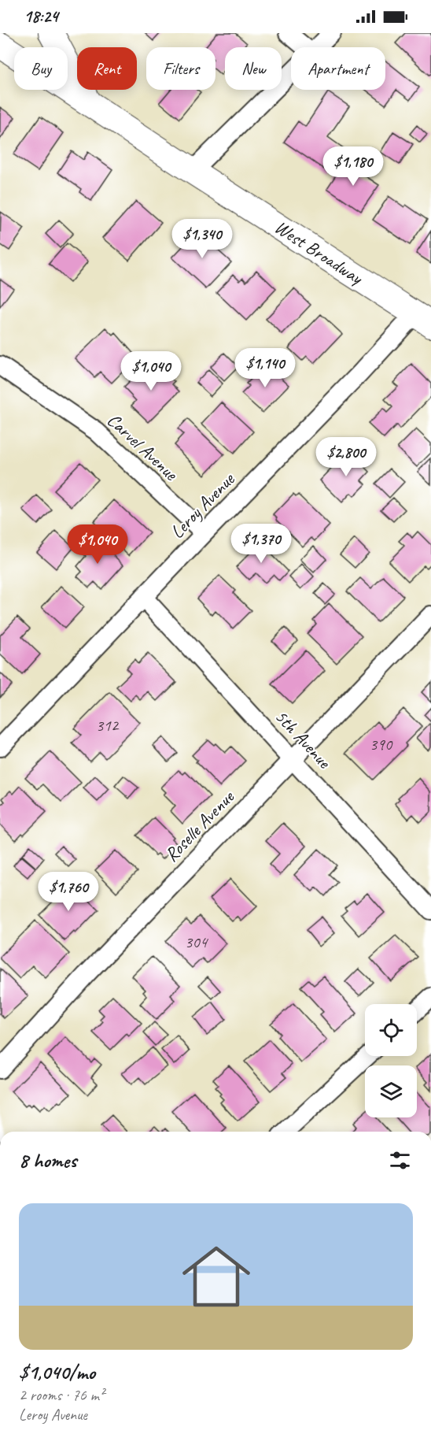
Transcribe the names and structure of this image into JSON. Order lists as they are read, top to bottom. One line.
{"streets":{"main road":["West Broadway"],"street":["Carvel Avenue","Leroy Avenue","5th Avenue","Roselle Avenue"]},"crossings":[["West Broadway","Leroy Avenue"],["Carvel Avenue","Leroy Avenue"],["Leroy Avenue","5th Avenue"],["5th Avenue","Roselle Avenue"]],"house_numbers":["312","390","304"],"page":{"status":"18:24","chip":["Buy","Rent","Filters","New","Apartment"],"price":["$1,180","$1,340","$1,140","$1,040","$2,800","$1,370","$1,040","$1,760"],"heading":"8 homes","list":[{"name":"$1,040/mo","note":"2 rooms · 76 m² · Leroy Avenue"}]}}
